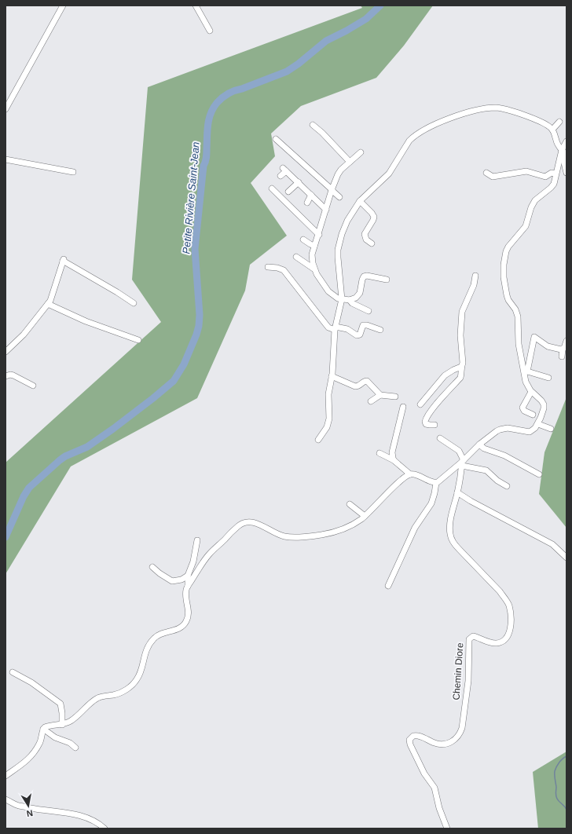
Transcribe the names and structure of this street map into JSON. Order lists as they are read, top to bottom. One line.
{"streets":{"street":["Chemin Diore"]},"water":["Petite Rivière Saint-Jean"],"north":"bottom"}
